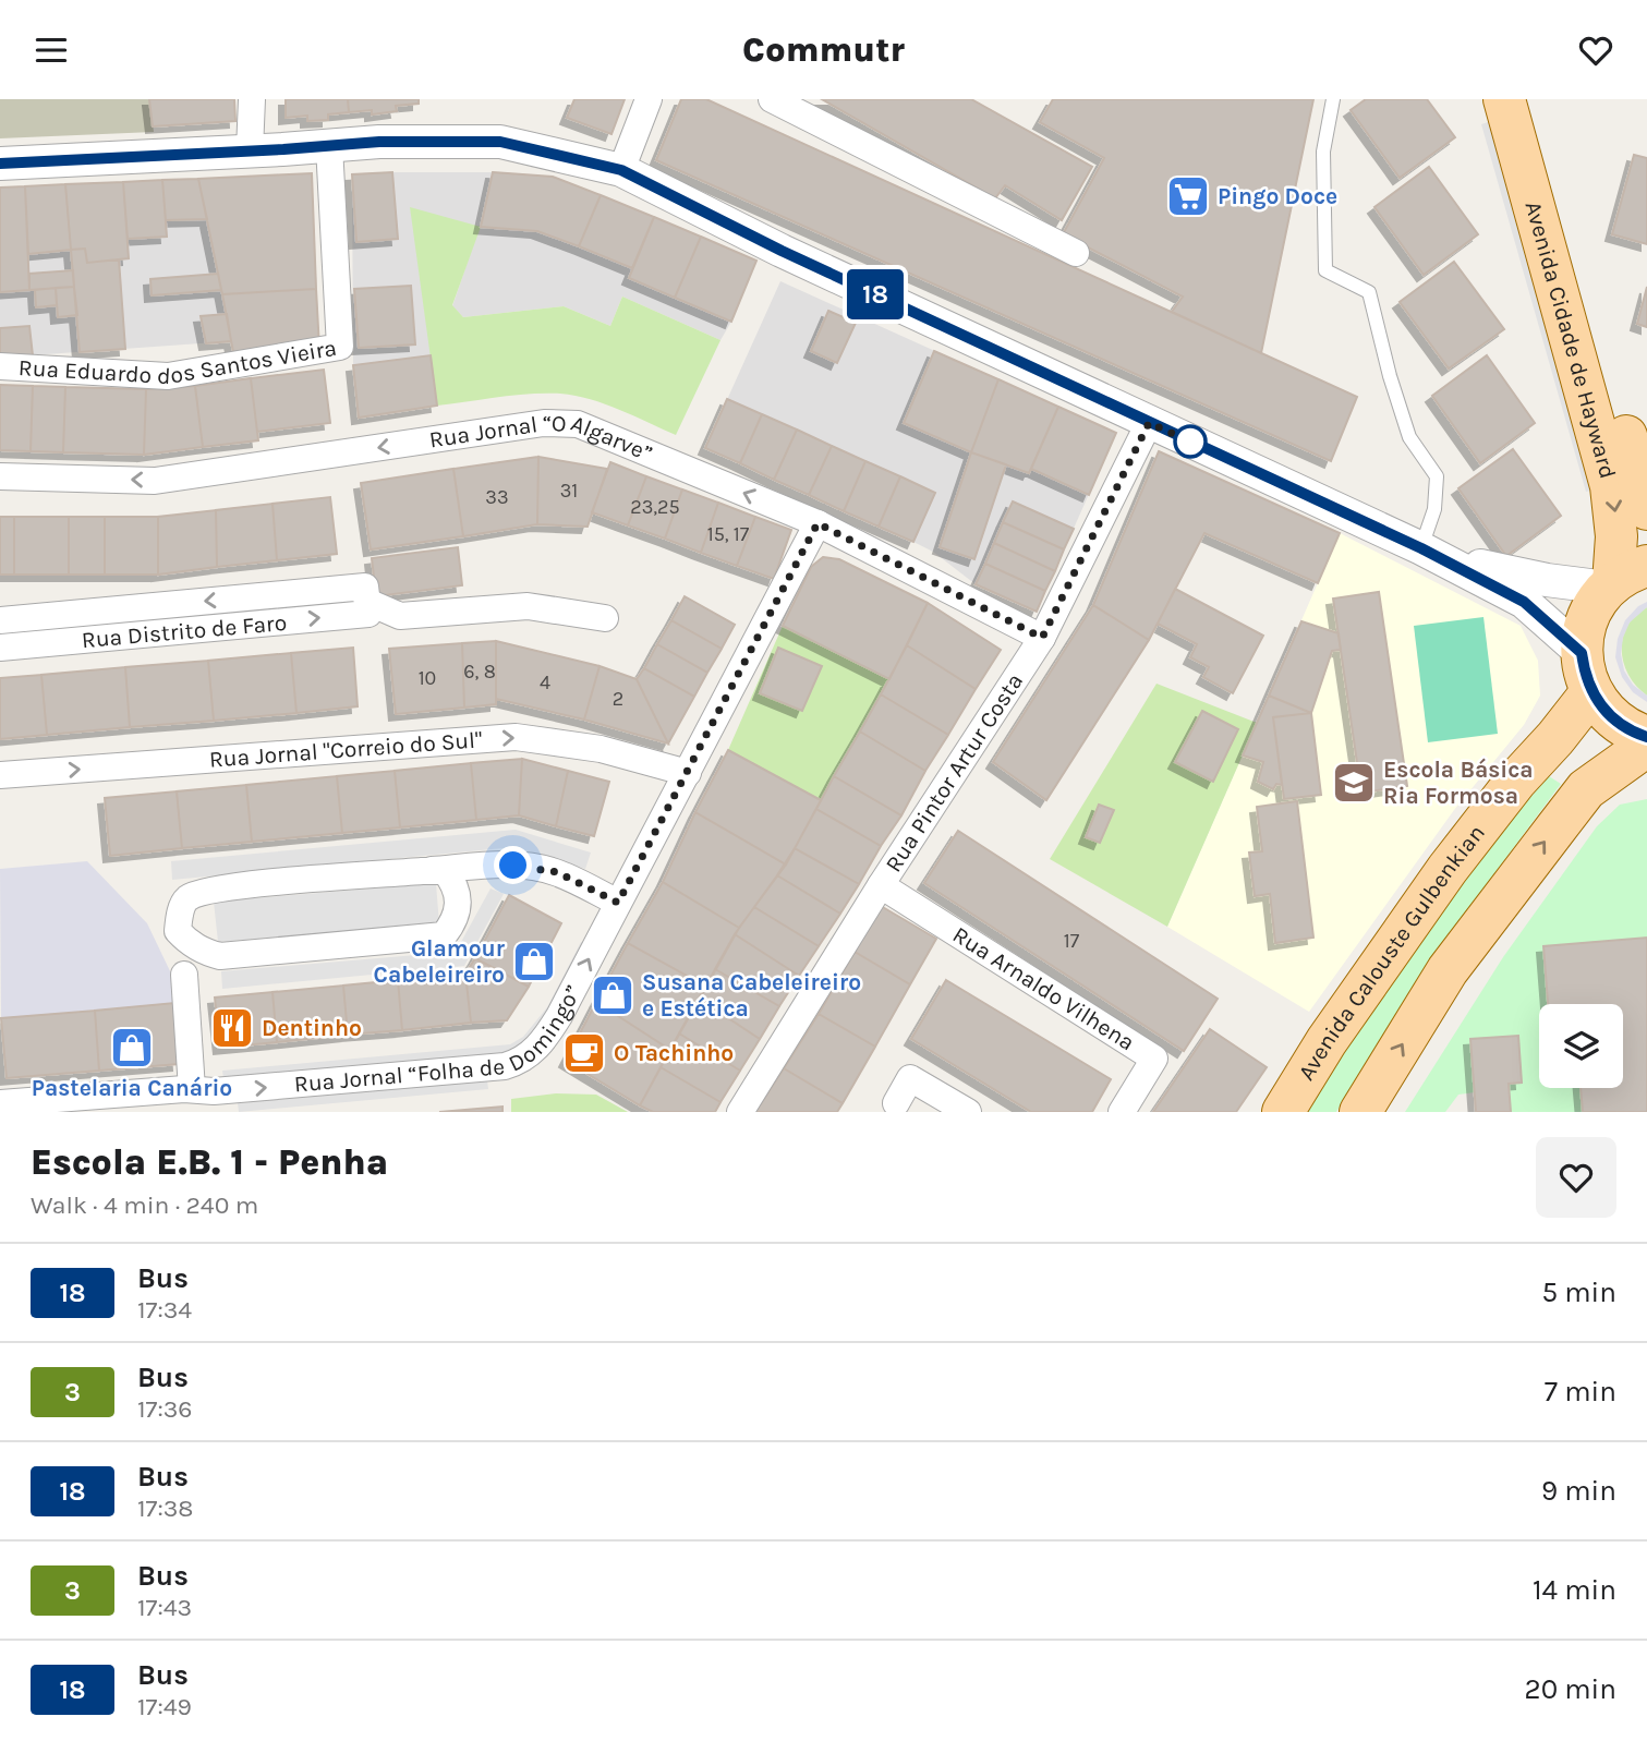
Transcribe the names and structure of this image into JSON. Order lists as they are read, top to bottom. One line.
{"streets":{"main road":["Avenida Cidade de Hayward","Avenida Calouste Gulbenkian"],"street":["Rua Eduardo dos Santos Vieira","Rua Jornal “O Algarve”","Rua Distrito de Faro","Rua Jornal \"Correio do Sul\"","Rua Pintor Artur Costa","Rua Arnaldo Vilhena","Rua Jornal “Folha de Domingo”"]},"crossings":[["Rua Jornal “O Algarve”","Rua Pintor Artur Costa"],["Rua Jornal “O Algarve”","Rua Jornal “Folha de Domingo”"],["Rua Jornal \"Correio do Sul\"","Rua Jornal “Folha de Domingo”"],["Rua Pintor Artur Costa","Rua Arnaldo Vilhena"]],"places":{"supermarket":["Pingo Doce"],"school or university":["Escola Básica Ria Formosa"],"shop":["Glamour Cabeleireiro","Susana Cabeleireiro e Estética","Pastelaria Canário"],"restaurant":["Dentinho"],"cafe":["O Tachinho"]},"lines":["bus line 18"],"house_numbers":["31","33","23,25","15, 17","6, 8","10","4","2","17"],"page":{"header":"Commutr","on_map":"18","heading":["Escola E.B. 1 - Penha","Walk · 4 min · 240 m"],"list":[{"mark":"18","name":"Bus","note":"17:34","value":"5 min"},{"mark":"3","name":"Bus","note":"17:36","value":"7 min"},{"mark":"18","name":"Bus","note":"17:38","value":"9 min"},{"mark":"3","name":"Bus","note":"17:43","value":"14 min"},{"mark":"18","name":"Bus","note":"17:49","value":"20 min"}]}}
